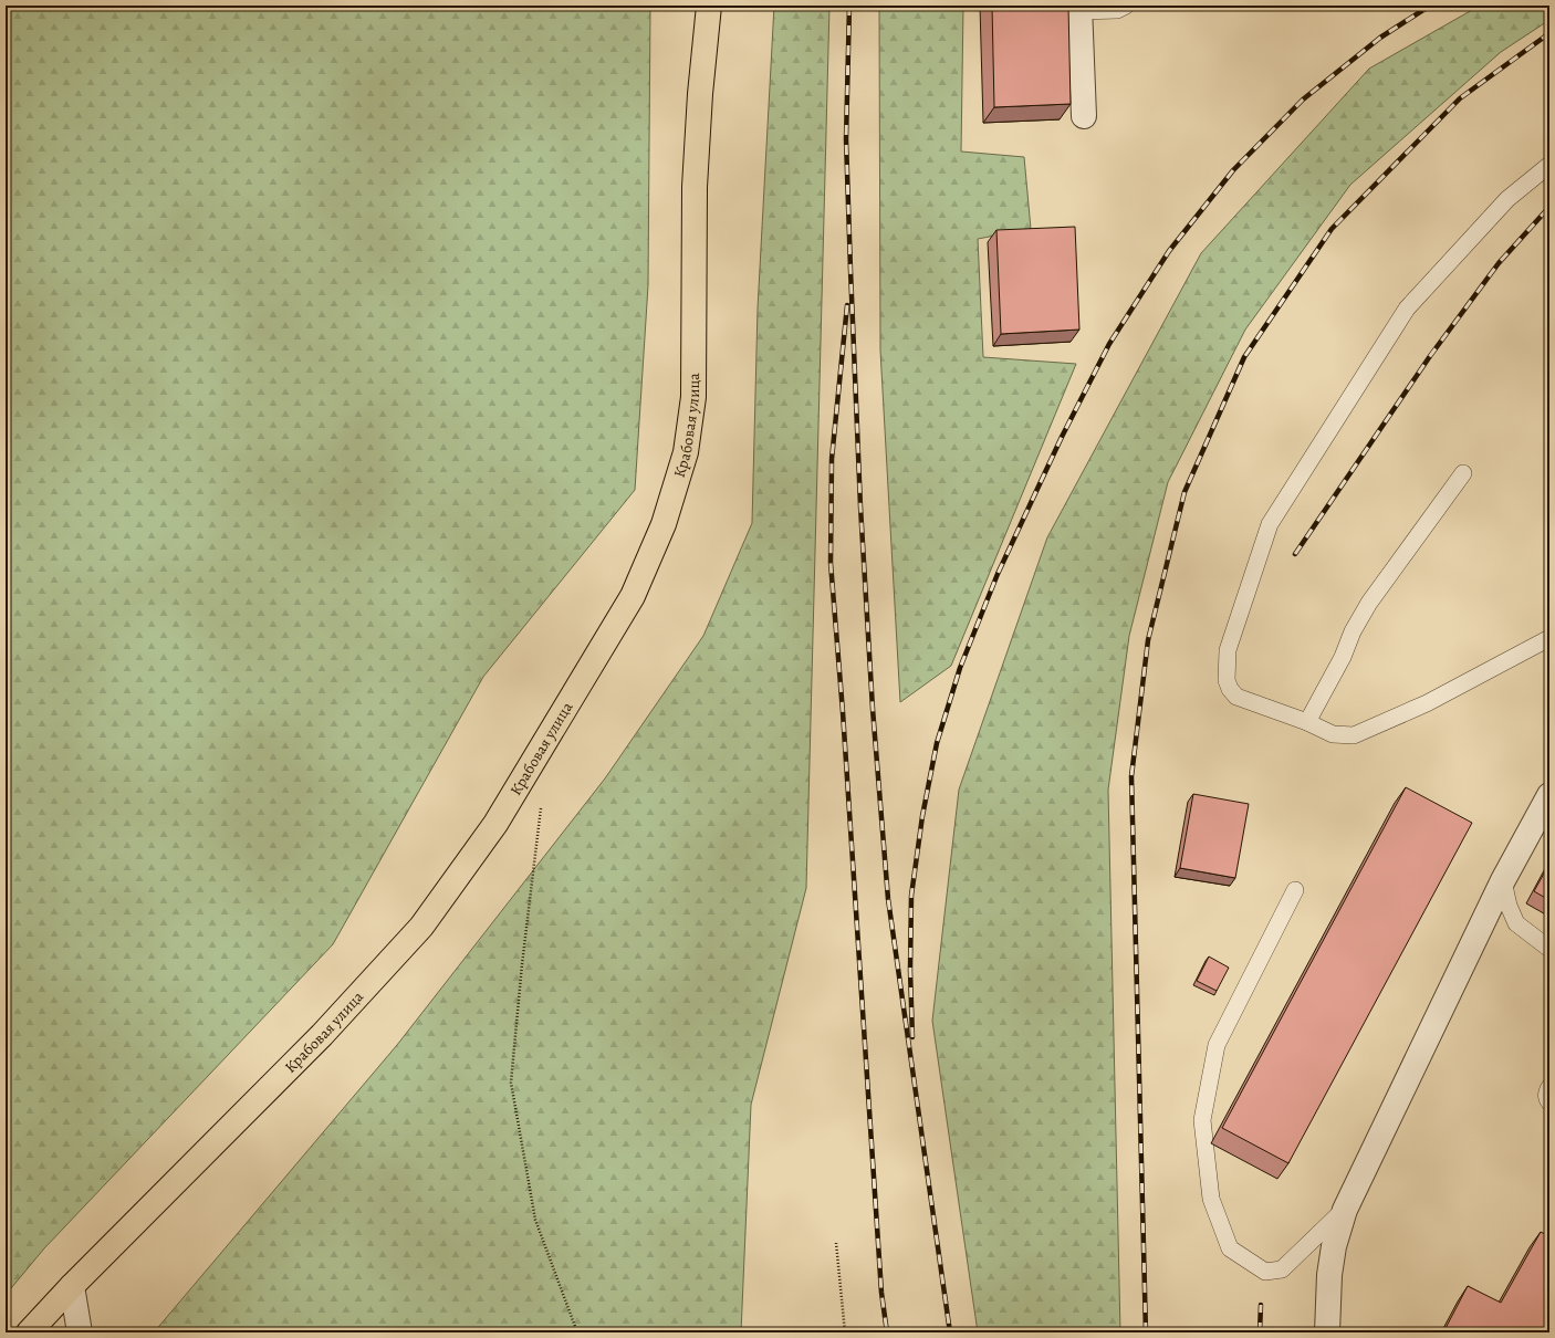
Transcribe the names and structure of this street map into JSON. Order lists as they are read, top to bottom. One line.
{"streets":{"main road":["Крабовая улица"]}}
